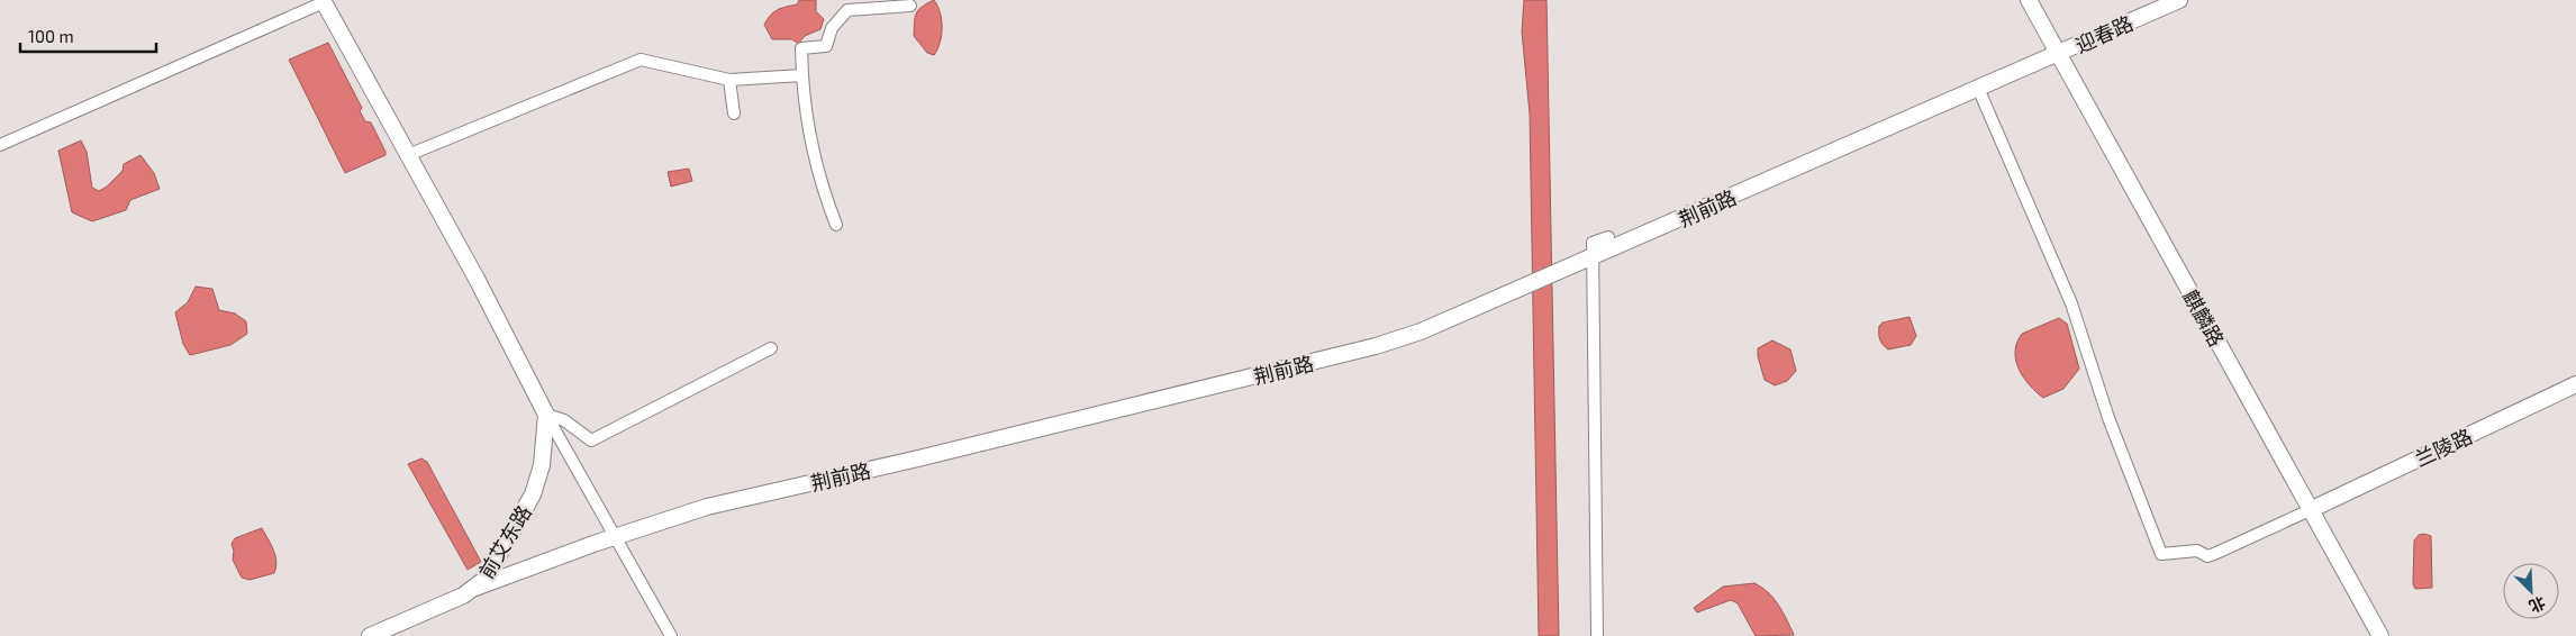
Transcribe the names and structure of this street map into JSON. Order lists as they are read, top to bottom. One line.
{"streets":{"street":["迎春路","荆前路","麒麟路","兰陵路","前艾东路"]},"crossings":[["迎春路","荆前路"],["迎春路","麒麟路"],["荆前路","麒麟路"],["荆前路","前艾东路"],["麒麟路","兰陵路"]],"scale_bar":"100 m","north":"bottom right"}
